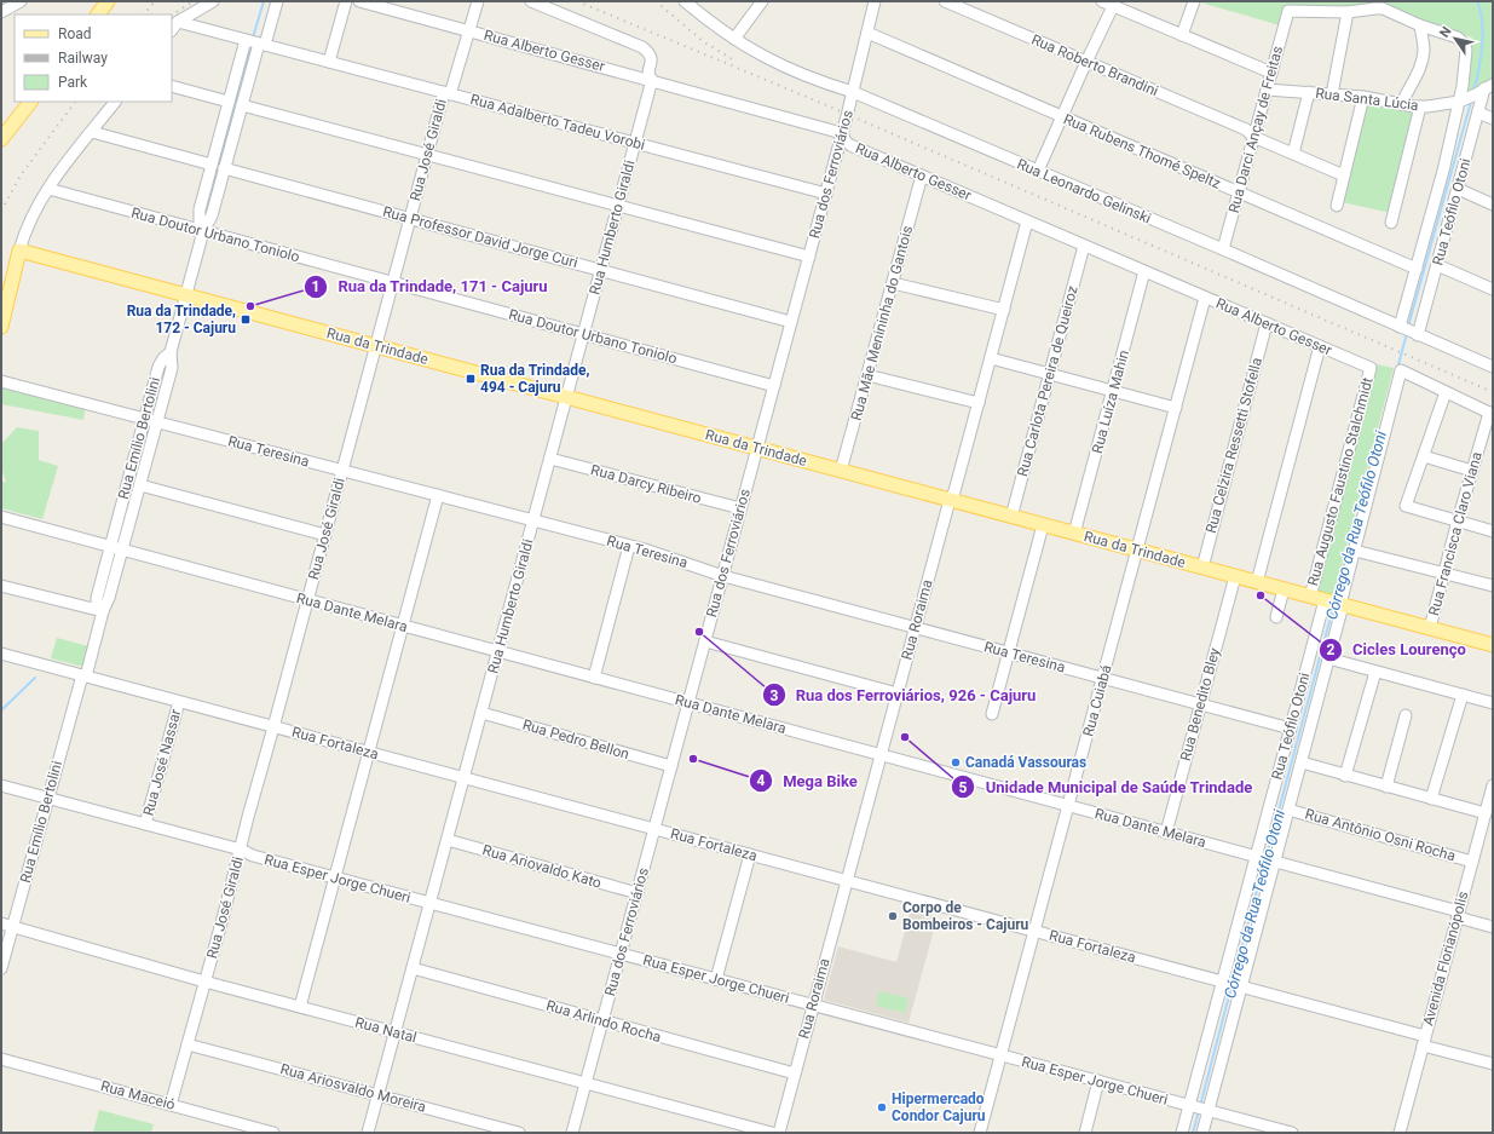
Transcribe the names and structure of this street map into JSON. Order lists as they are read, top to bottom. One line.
{"streets":{"main road":["Rua da Trindade"],"street":["Rua Alberto Gesser","Rua Roberto Brandini","Rua Santa Lúcia","Rua Adalberto Tadeu Vorobi","Rua Darci Ançay de Freitas","Rua José Giraldi","Rua Rubens Thomé Speltz","Rua dos Ferroviários","Rua Leonardo Gelinski","Rua Teófilo Otoni","Rua Humberto Giraldi","Rua Doutor Urbano Toniolo","Rua Professor David Jorge Curi","Rua Mãe Menininha do Gantois","Rua Carlota Pereira de Queiroz","Rua Luíza Mahin","Rua Emílio Bertolini","Rua Celzira Ressetti Stofella","Rua Teresina","Rua Augusto Faustino Stalchmidt","Rua Darcy Ribeiro","Rua Francisca Claro Viana","Rua Dante Melara","Rua Roraima","Rua Cuiabá","Rua Benedito Bley","Rua Pedro Bellon","Rua Fortaleza","Rua José Nassar","Rua Antônio Osni Rocha","Rua Ariovaldo Kato","Rua Esper Jorge Chueri","Avenida Florianópolis","Rua Arlindo Rocha","Rua Natal","Rua Ariosvaldo Moreira","Rua Maceió"]},"crossings":[["Rua Alberto Gesser","Rua José Giraldi"],["Rua Alberto Gesser","Rua dos Ferroviários"],["Rua Alberto Gesser","Rua Humberto Giraldi"],["Rua Alberto Gesser","Rua Mãe Menininha do Gantois"],["Rua Alberto Gesser","Rua Carlota Pereira de Queiroz"],["Rua Alberto Gesser","Rua Luíza Mahin"],["Rua Alberto Gesser","Rua Celzira Ressetti Stofella"],["Rua Alberto Gesser","Rua Augusto Faustino Stalchmidt"],["Rua Alberto Gesser","Rua Roraima"],["Rua Alberto Gesser","Rua Cuiabá"],["Rua Roberto Brandini","Rua Darci Ançay de Freitas"],["Rua Santa Lúcia","Rua Darci Ançay de Freitas"],["Rua Santa Lúcia","Rua Teófilo Otoni"],["Rua Adalberto Tadeu Vorobi","Rua José Giraldi"],["Rua Adalberto Tadeu Vorobi","Rua dos Ferroviários"],["Rua Adalberto Tadeu Vorobi","Rua Humberto Giraldi"],["Rua Adalberto Tadeu Vorobi","Rua Emílio Bertolini"],["Rua Darci Ançay de Freitas","Rua Rubens Thomé Speltz"],["Rua Darci Ançay de Freitas","Rua Leonardo Gelinski"],["Rua José Giraldi","Rua Doutor Urbano Toniolo"],["Rua José Giraldi","Rua Professor David Jorge Curi"],["Rua José Giraldi","Rua da Trindade"],["Rua José Giraldi","Rua Teresina"],["Rua José Giraldi","Rua Dante Melara"],["Rua José Giraldi","Rua Fortaleza"],["Rua José Giraldi","Rua Esper Jorge Chueri"],["Rua José Giraldi","Rua Natal"],["Rua José Giraldi","Rua Ariosvaldo Moreira"],["Rua José Giraldi","Rua Maceió"],["Rua Rubens Thomé Speltz","Rua dos Ferroviários"],["Rua Rubens Thomé Speltz","Rua Teófilo Otoni"],["Rua dos Ferroviários","Rua Leonardo Gelinski"],["Rua dos Ferroviários","Rua Doutor Urbano Toniolo"],["Rua dos Ferroviários","Rua Professor David Jorge Curi"],["Rua dos Ferroviários","Rua da Trindade"],["Rua dos Ferroviários","Rua Teresina"],["Rua dos Ferroviários","Rua Darcy Ribeiro"],["Rua dos Ferroviários","Rua Dante Melara"],["Rua dos Ferroviários","Rua Pedro Bellon"],["Rua dos Ferroviários","Rua Fortaleza"],["Rua dos Ferroviários","Rua Ariovaldo Kato"],["Rua dos Ferroviários","Rua Esper Jorge Chueri"],["Rua dos Ferroviários","Rua Arlindo Rocha"],["Rua dos Ferroviários","Rua Natal"],["Rua Leonardo Gelinski","Rua Teófilo Otoni"],["Rua Teófilo Otoni","Rua da Trindade"],["Rua Teófilo Otoni","Rua Teresina"],["Rua Teófilo Otoni","Rua Dante Melara"],["Rua Teófilo Otoni","Rua Fortaleza"],["Rua Teófilo Otoni","Rua Antônio Osni Rocha"],["Rua Teófilo Otoni","Rua Esper Jorge Chueri"],["Rua Humberto Giraldi","Rua Doutor Urbano Toniolo"],["Rua Humberto Giraldi","Rua Professor David Jorge Curi"],["Rua Humberto Giraldi","Rua da Trindade"],["Rua Humberto Giraldi","Rua Teresina"],["Rua Humberto Giraldi","Rua Darcy Ribeiro"],["Rua Humberto Giraldi","Rua Dante Melara"],["Rua Humberto Giraldi","Rua Pedro Bellon"],["Rua Humberto Giraldi","Rua Fortaleza"],["Rua Humberto Giraldi","Rua Ariovaldo Kato"],["Rua Humberto Giraldi","Rua Esper Jorge Chueri"],["Rua Humberto Giraldi","Rua Arlindo Rocha"],["Rua Humberto Giraldi","Rua Natal"],["Rua Humberto Giraldi","Rua Ariosvaldo Moreira"],["Rua Doutor Urbano Toniolo","Rua Emílio Bertolini"],["Rua Professor David Jorge Curi","Rua Emílio Bertolini"],["Rua Mãe Menininha do Gantois","Rua da Trindade"],["Rua da Trindade","Rua Carlota Pereira de Queiroz"],["Rua da Trindade","Rua Luíza Mahin"],["Rua da Trindade","Rua Emílio Bertolini"],["Rua da Trindade","Rua Celzira Ressetti Stofella"],["Rua da Trindade","Rua Augusto Faustino Stalchmidt"],["Rua da Trindade","Rua Francisca Claro Viana"],["Rua da Trindade","Rua Roraima"],["Rua da Trindade","Rua Cuiabá"],["Rua da Trindade","Rua Benedito Bley"],["Rua Emílio Bertolini","Rua Teresina"],["Rua Emílio Bertolini","Rua Dante Melara"],["Rua Emílio Bertolini","Rua Fortaleza"],["Rua Emílio Bertolini","Rua Esper Jorge Chueri"],["Rua Emílio Bertolini","Rua Natal"],["Rua Teresina","Rua Roraima"],["Rua Teresina","Rua Cuiabá"],["Rua Teresina","Rua Benedito Bley"],["Rua Dante Melara","Rua Roraima"],["Rua Dante Melara","Rua Cuiabá"],["Rua Dante Melara","Rua Benedito Bley"],["Rua Dante Melara","Avenida Florianópolis"],["Rua Roraima","Rua Fortaleza"],["Rua Roraima","Rua Esper Jorge Chueri"],["Rua Roraima","Rua Arlindo Rocha"],["Rua Cuiabá","Rua Fortaleza"],["Rua Cuiabá","Rua Esper Jorge Chueri"],["Rua Fortaleza","Rua José Nassar"],["Rua Fortaleza","Avenida Florianópolis"],["Rua José Nassar","Rua Esper Jorge Chueri"],["Rua Antônio Osni Rocha","Avenida Florianópolis"]],"water":["Córrego da Rua Teófilo Otoni"],"places":{"other":["Rua da Trindade, 171 - Cajuru","Cicles Lourenço","Rua dos Ferroviários, 926 - Cajuru","Unidade Municipal de Saúde Trindade","Mega Bike","Canadá Vassouras","Corpo de Bombeiros - Cajuru","Hipermercado Condor Cajuru"],"transit":["Rua da Trindade, 172 - Cajuru","Rua da Trindade, 494 - Cajuru"]},"legend":["Road","Railway","Park"],"north":"top left"}
